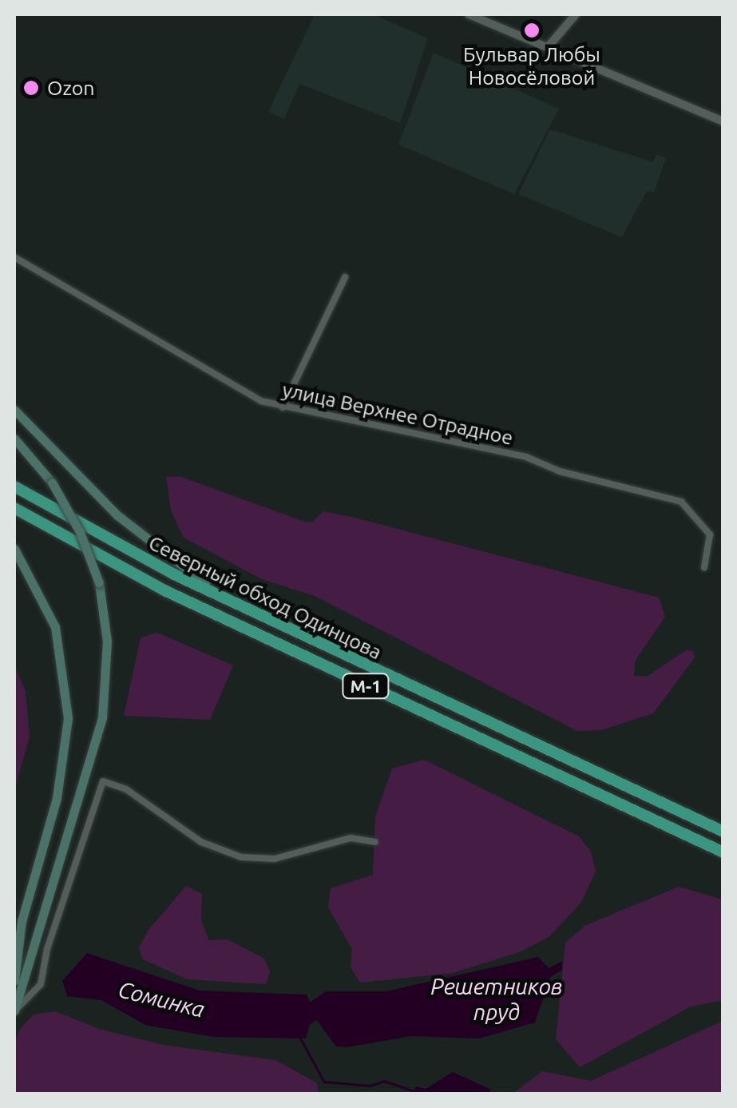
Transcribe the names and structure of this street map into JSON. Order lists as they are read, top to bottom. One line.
{"streets":{"highway":["Северный обход Одинцова","М-1"],"street":["улица Верхнее Отрадное"]},"water":["Решетников пруд","Соминка"],"places":["Бульвар Любы Новосёловой","Ozon"]}
